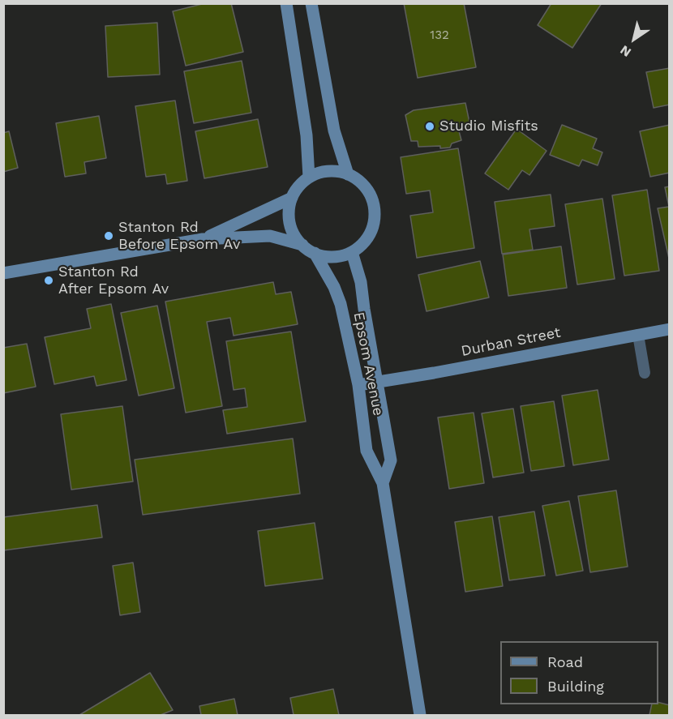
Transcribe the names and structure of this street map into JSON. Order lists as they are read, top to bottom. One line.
{"streets":{"street":["Durban Street","Epsom Avenue"]},"crossings":[["Durban Street","Epsom Avenue"]],"places":["Studio Misfits","Stanton Rd Before Epsom Av","Stanton Rd After Epsom Av"],"house_numbers":["132"],"legend":["Road","Building"],"north":"bottom left"}
